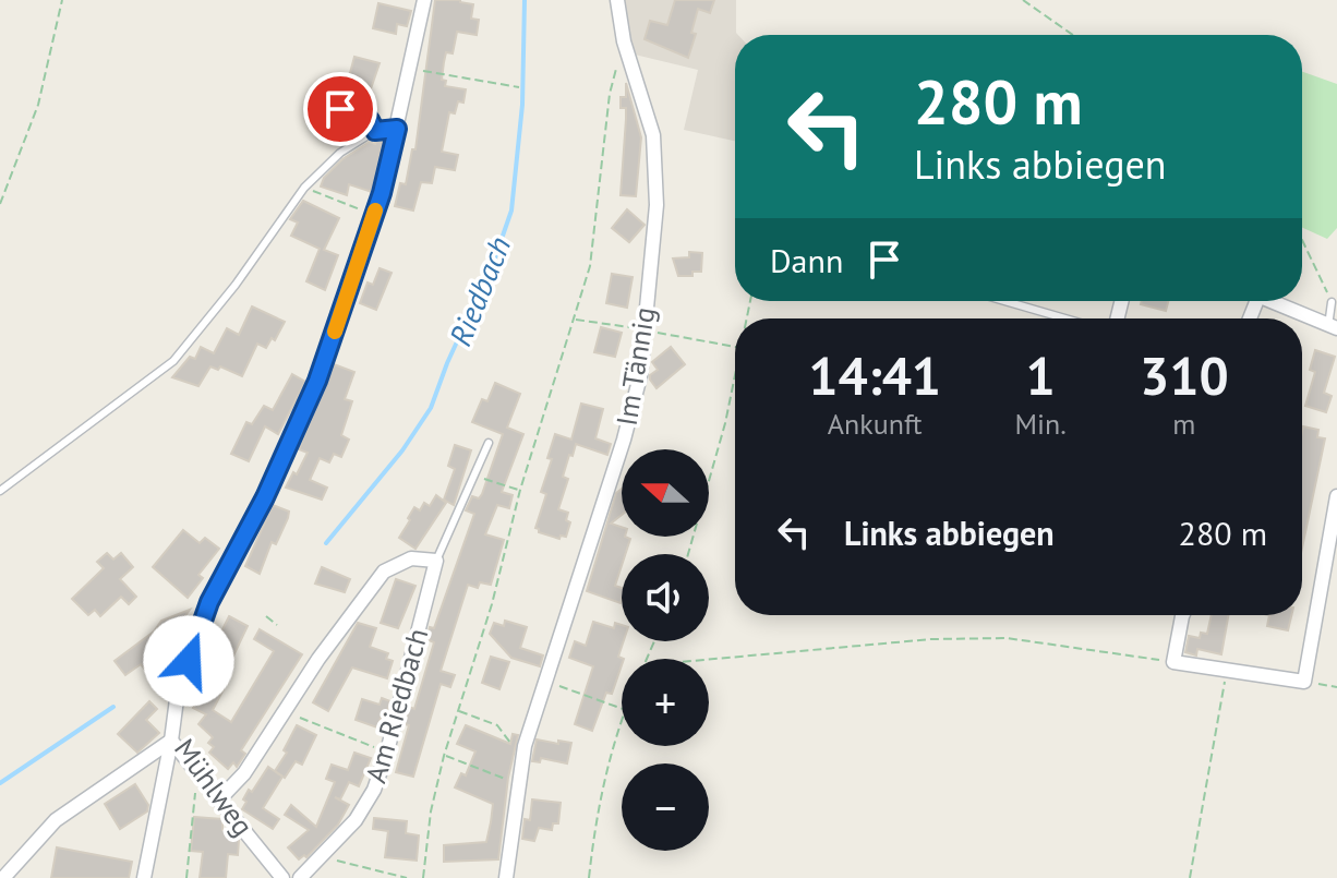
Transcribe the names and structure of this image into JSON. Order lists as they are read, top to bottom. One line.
{"streets":{"street":["Im Tännig","Am Riedbach","Mühlweg"]},"water":["Riedbach"],"north":"left","page":{"turn":["280 m","Links abbiegen"],"then":"Dann","eta":["14:41","Ankunft","1","Min.","310","m"],"map_buttons":["+","−"],"list":[{"name":"Links abbiegen","value":"280 m"}]}}
